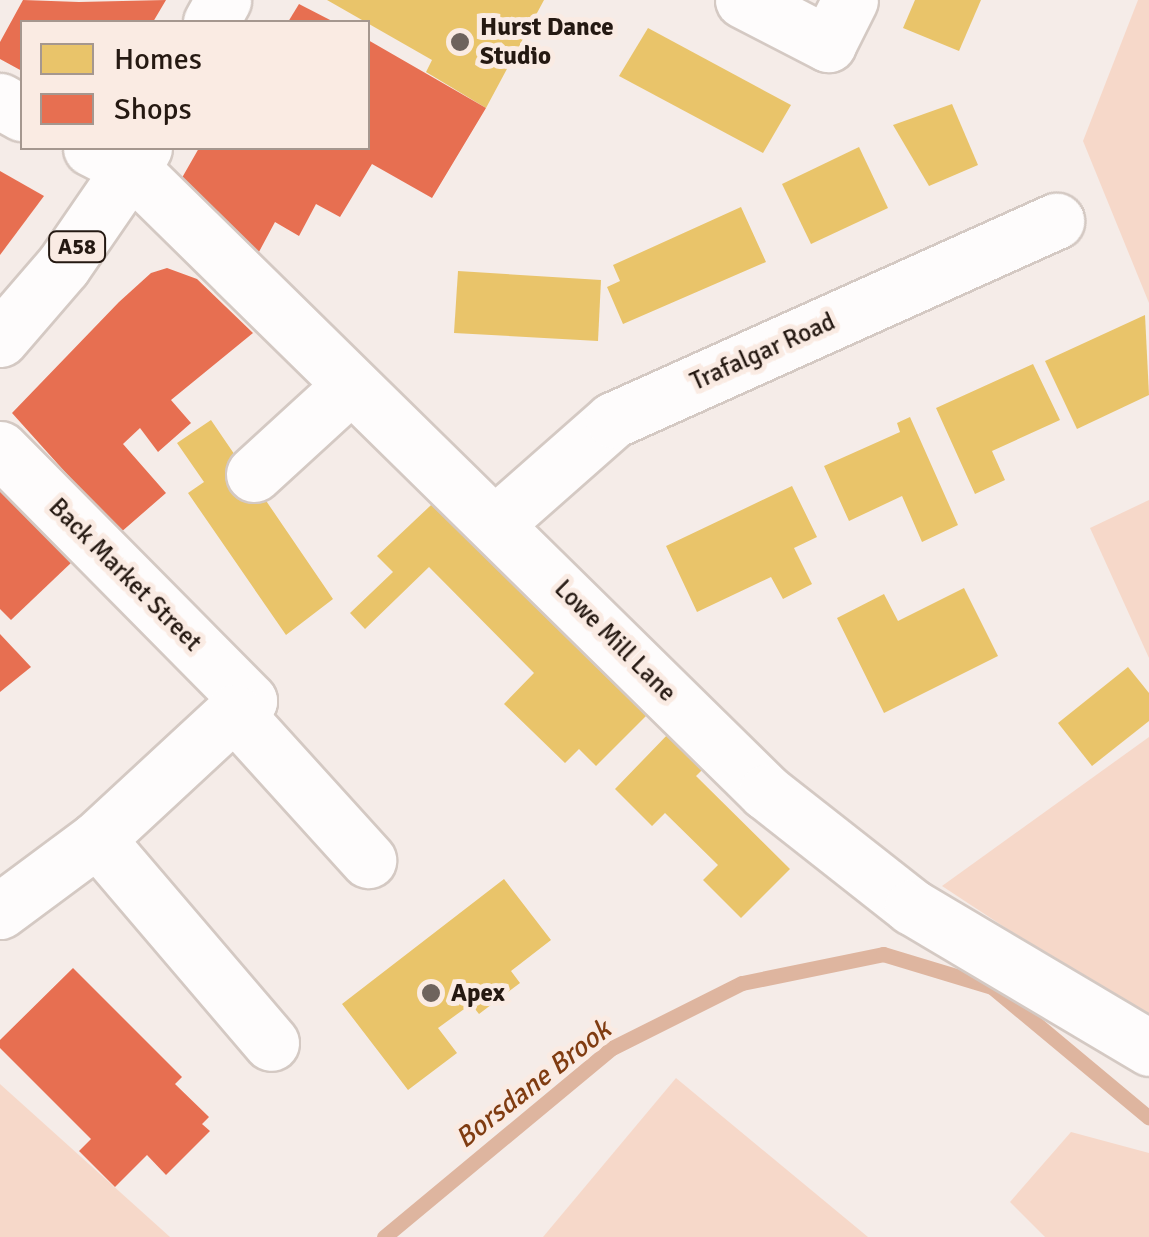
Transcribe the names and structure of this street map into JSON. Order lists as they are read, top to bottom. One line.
{"streets":{"main road":["A58","Trafalgar Road","Back Market Street","Lowe Mill Lane"]},"crossings":[["A58","Lowe Mill Lane"],["Trafalgar Road","Lowe Mill Lane"]],"water":["Borsdane Brook"],"places":["Hurst Dance Studio","Apex"],"legend":["Homes","Shops"]}
